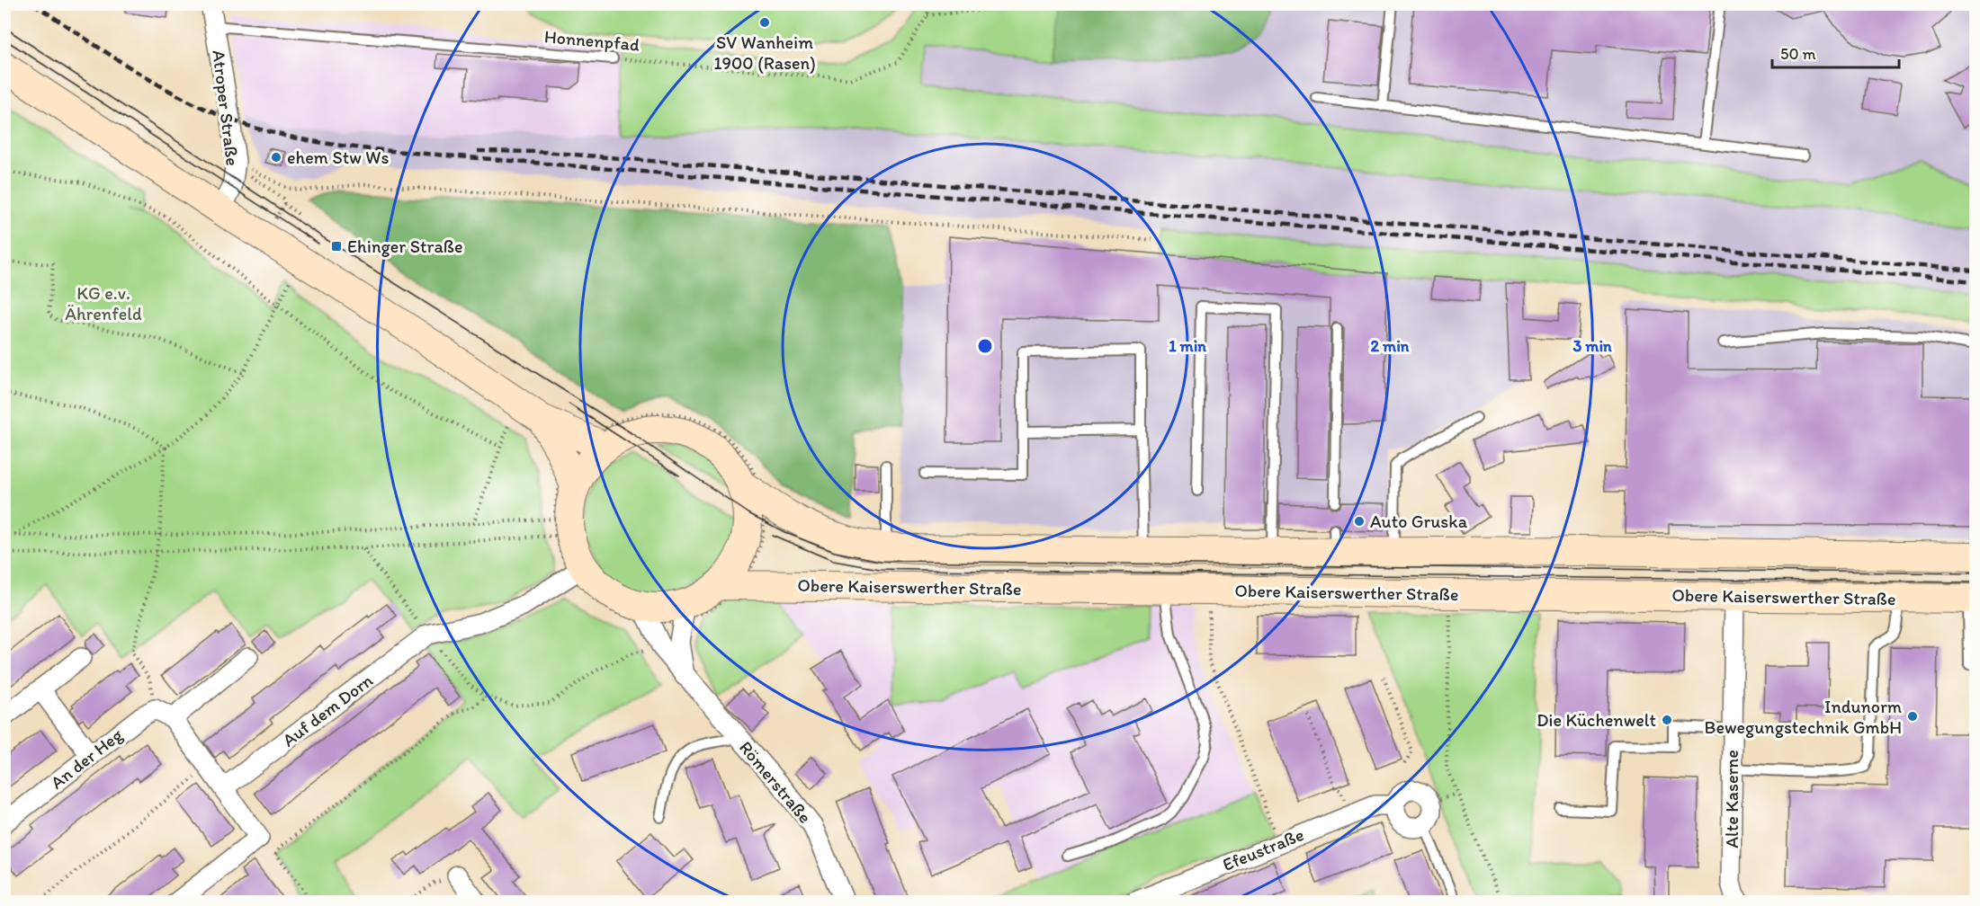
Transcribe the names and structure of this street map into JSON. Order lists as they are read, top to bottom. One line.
{"streets":{"street":["Atroper Straße","Obere Kaiserswerther Straße","Auf dem Dorn","An der Heg","Römerstraße","Alte Kaserne","Efeustraße"],"lane":["Honnenpfad"]},"crossings":[["Honnenpfad","Atroper Straße"],["Obere Kaiserswerther Straße","Auf dem Dorn"],["Obere Kaiserswerther Straße","Römerstraße"],["Obere Kaiserswerther Straße","Alte Kaserne"],["Auf dem Dorn","Römerstraße"]],"parks":["KG e.v. Ährenfeld"],"places":{"other":["SV Wanheim 1900 (Rasen)","ehem Stw Ws","Auto Gruska","Indunorm Bewegungstechnik GmbH","Die Küchenwelt"],"transit":["Ehinger Straße"]},"scale_bar":"50 m","rings":["1 min","2 min","3 min"]}
